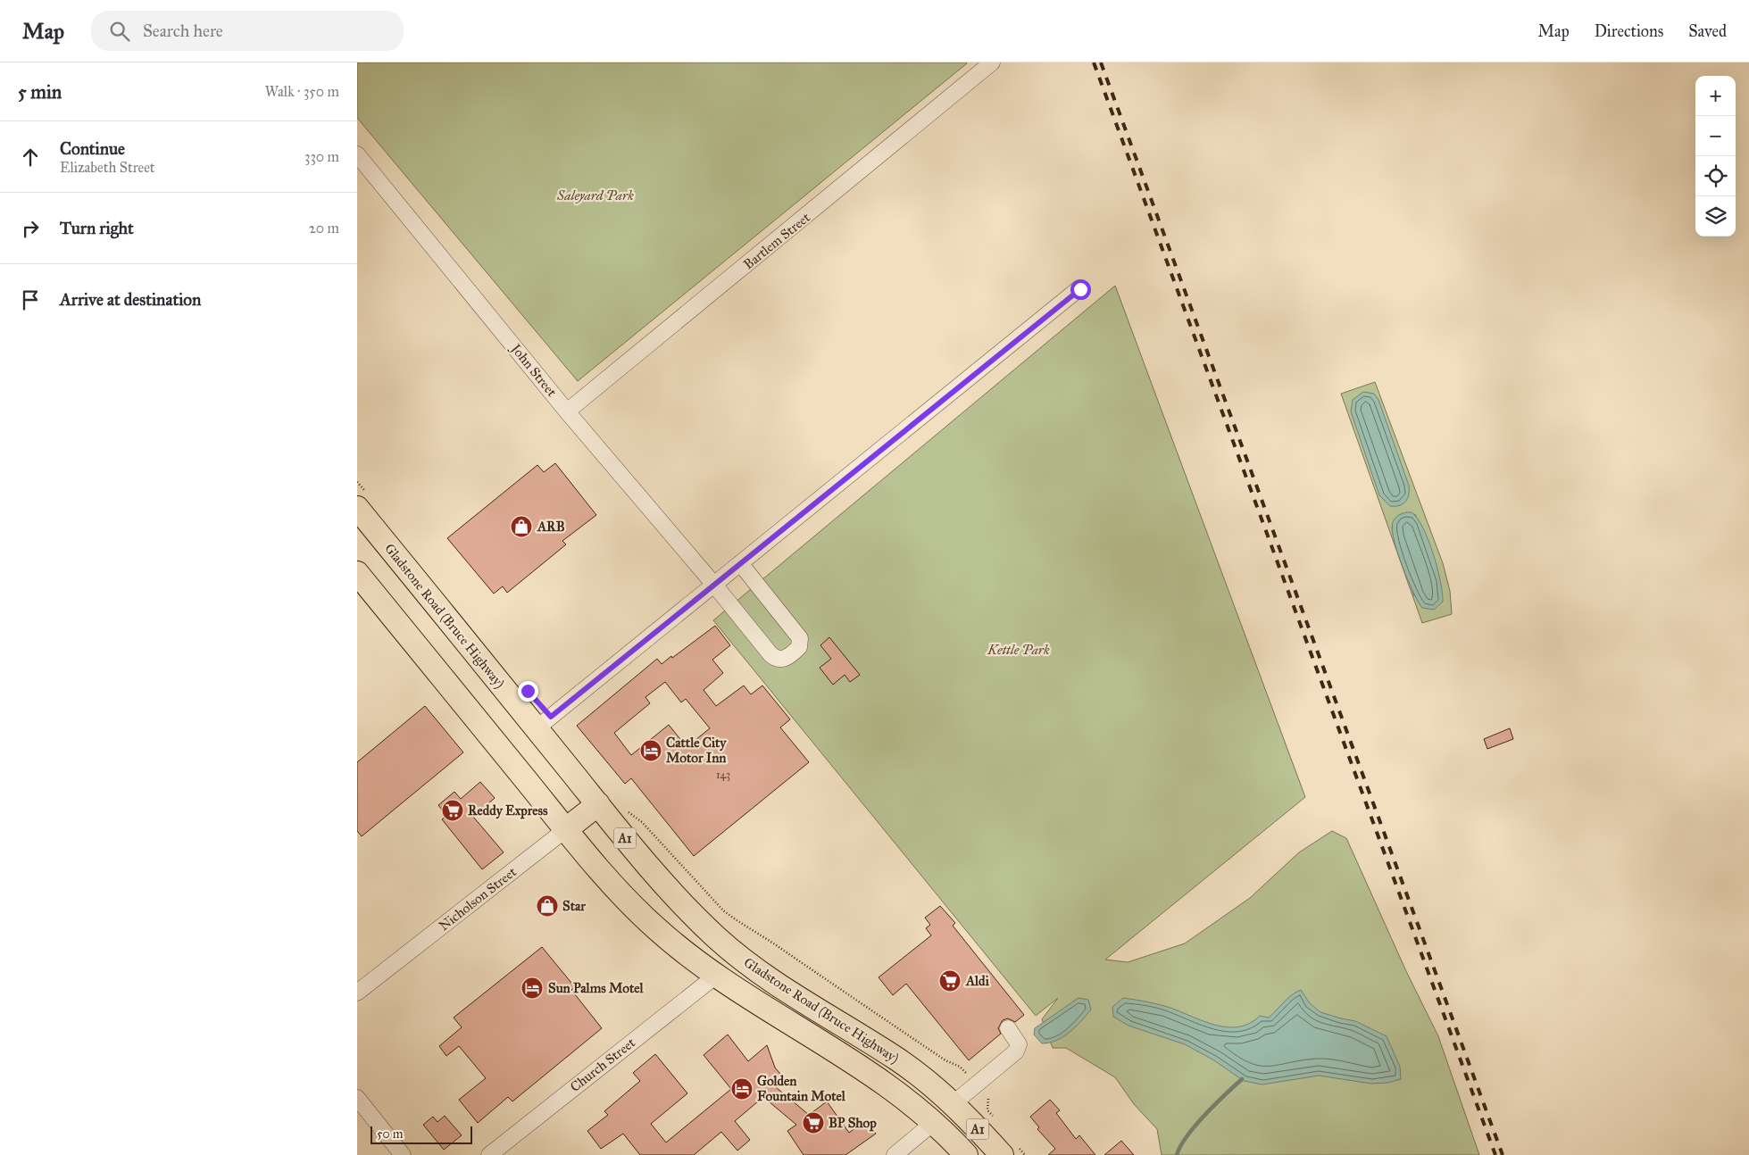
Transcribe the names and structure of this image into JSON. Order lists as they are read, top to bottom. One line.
{"streets":{"highway":["Gladstone Road (Bruce Highway)","A1","Nicholson Street"],"street":["Bartlem Street","John Street","Church Street"]},"crossings":[["Bartlem Street","John Street"],["Gladstone Road (Bruce Highway)","Nicholson Street"],["Gladstone Road (Bruce Highway)","Church Street"]],"parks":["Saleyard Park","Kettle Park"],"places":{"shop":["ARB","Star"],"hotel":["Cattle City Motor Inn","Sun Palms Motel","Golden Fountain Motel"],"supermarket":["Reddy Express","Aldi","BP Shop"]},"house_numbers":["143"],"scale_bar":"50 m","page":{"header":"Map","search":"Search here","nav":["Map","Directions","Saved"],"heading":["5 min","Walk · 350 m"],"map_buttons":["+","−"],"list":[["Continue","Elizabeth Street","330 m"],["Turn right","20 m"],"Arrive at destination"],"scale":"50 m"}}
